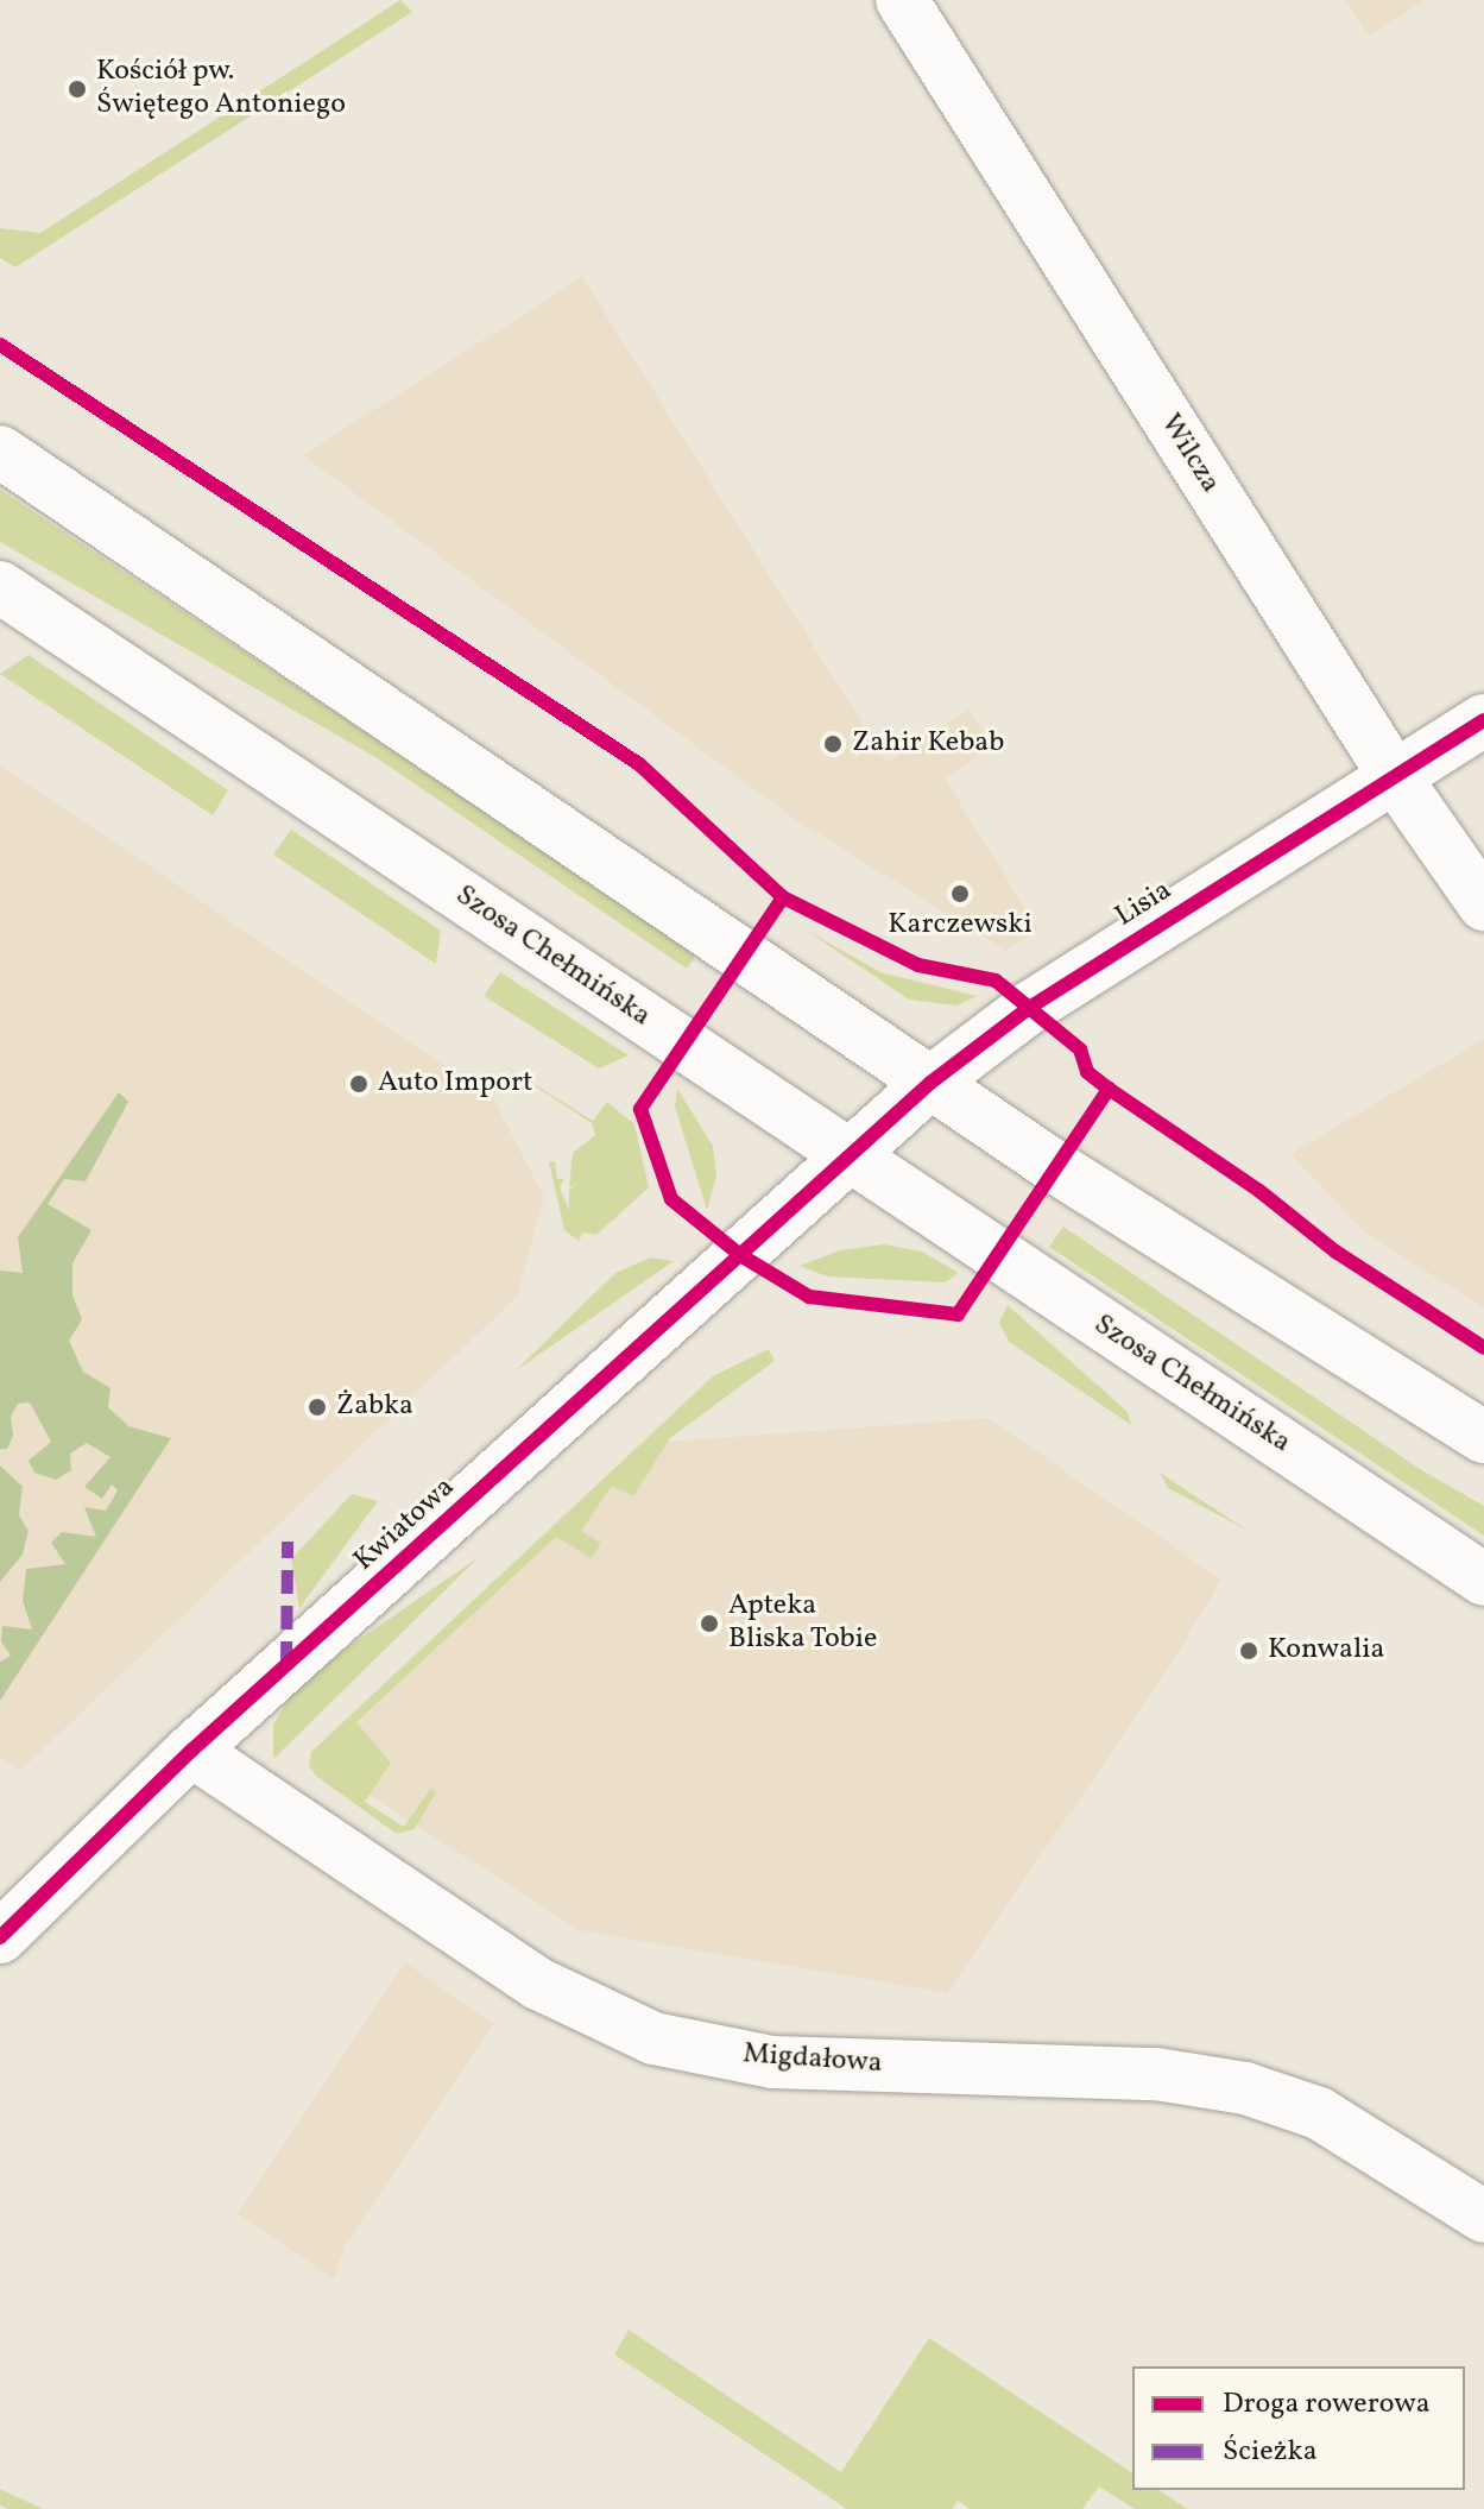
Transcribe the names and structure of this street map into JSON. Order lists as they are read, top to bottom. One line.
{"streets":{"street":["Wilcza","Lisia","Szosa Chełmińska","Kwiatowa","Migdałowa"]},"crossings":[["Wilcza","Lisia"],["Lisia","Szosa Chełmińska"],["Lisia","Kwiatowa"],["Szosa Chełmińska","Kwiatowa"],["Kwiatowa","Migdałowa"]],"places":["Kościół pw. Świętego Antoniego","Zahir Kebab","Karczewski","Auto Import","Żabka","Apteka Bliska Tobie","Konwalia"],"legend":["Droga rowerowa","Ścieżka"]}
